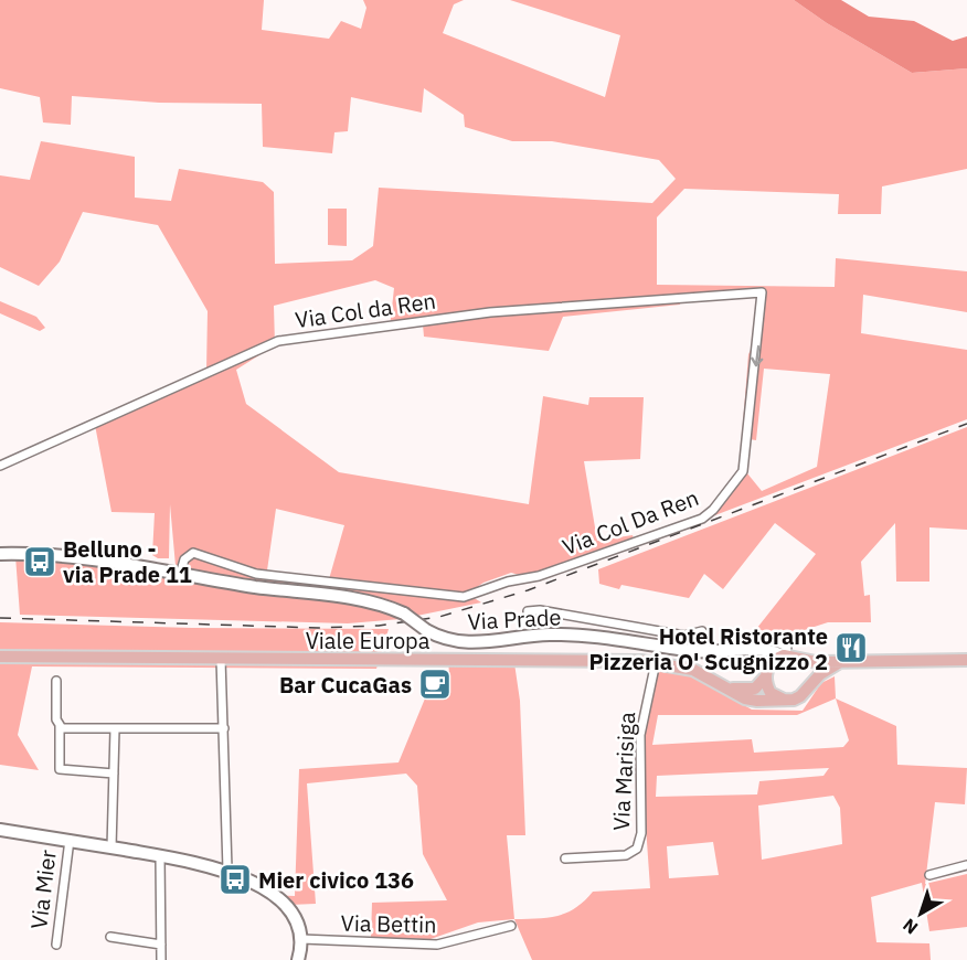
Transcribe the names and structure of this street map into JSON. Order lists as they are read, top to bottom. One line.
{"streets":{"main road":["Via Prade","Viale Europa","Via Mier"],"street":["Via Col da Ren","Via Col Da Ren","Via Marisiga","Via Bettin"]},"crossings":[["Via Col da Ren","Via Col Da Ren"],["Via Col Da Ren","Via Prade"],["Via Prade","Viale Europa"],["Viale Europa","Via Marisiga"],["Via Mier","Via Bettin"]],"one_way":["Via Col Da Ren"],"places":{"bus stop":["Belluno - via Prade 11","Mier civico 136"],"restaurant":["Hotel Ristorante Pizzeria O' Scugnizzo 2"],"cafe":["Bar CucaGas"]},"north":"bottom left"}
